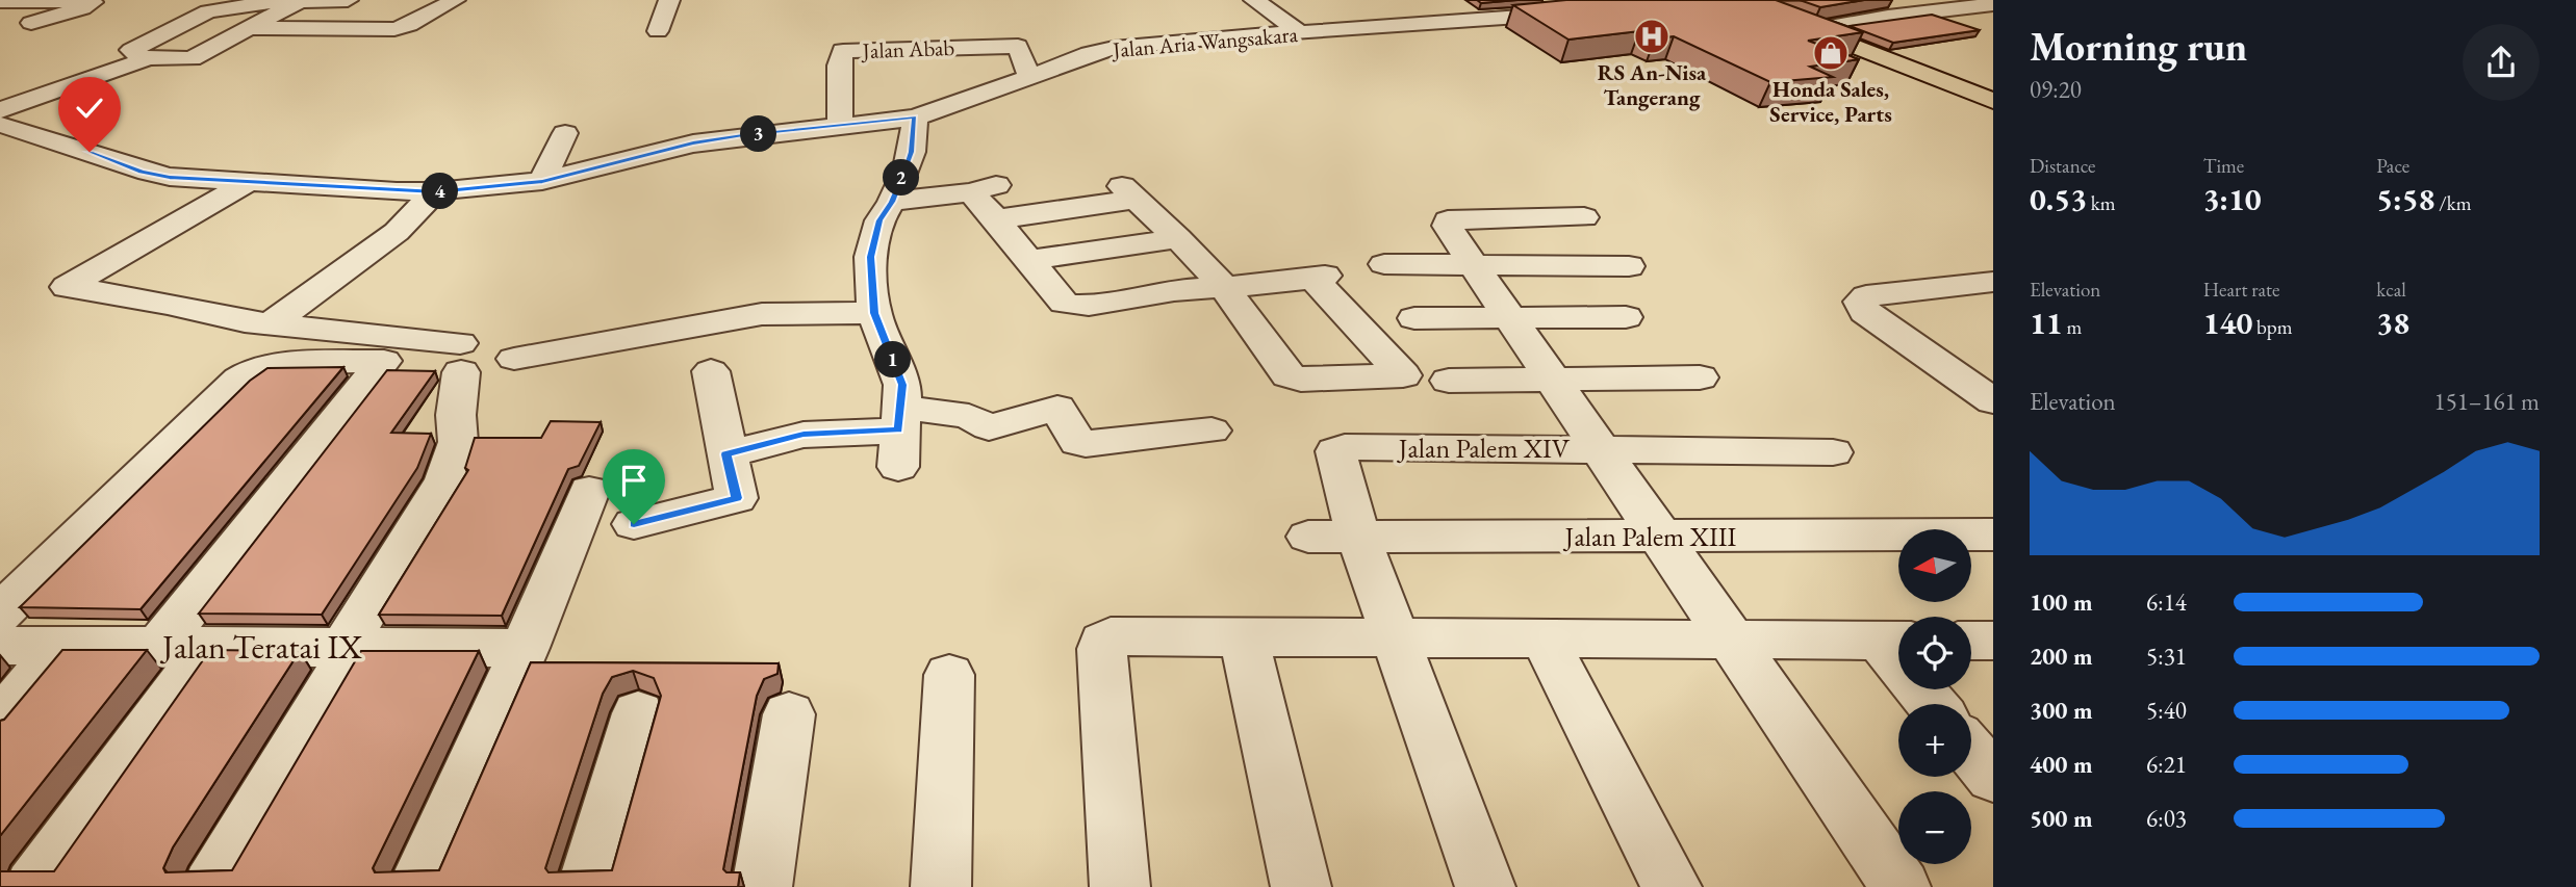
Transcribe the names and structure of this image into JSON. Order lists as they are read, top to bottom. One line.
{"streets":{"street":["Jalan Aria Wangsakara","Jalan Abab","Jalan Palem XIV","Jalan Palem XIII","Jalan Teratai IX"]},"crossings":[["Jalan Aria Wangsakara","Jalan Abab"],["Jalan Palem XIV","Jalan Palem XIII"]],"places":{"hospital":["RS An-Nisa Tangerang"],"shop":["Honda Sales, Service, Parts"]},"north":"left","page":{"heading":["Morning run","09:20"],"pins":["3","2","4","1"],"stats":[["Distance","0.53 km"],["Time","3:10"],["Pace","5:58 /km"],["Elevation","11 m"],["Heart rate","140 bpm"],["kcal","38"]],"chart":["Elevation","151–161 m"],"map_buttons":["+","−"],"list":[{"name":"100 m","note":"6:14"},{"name":"200 m","note":"5:31"},{"name":"300 m","note":"5:40"},{"name":"400 m","note":"6:21"},{"name":"500 m","note":"6:03"}]}}
